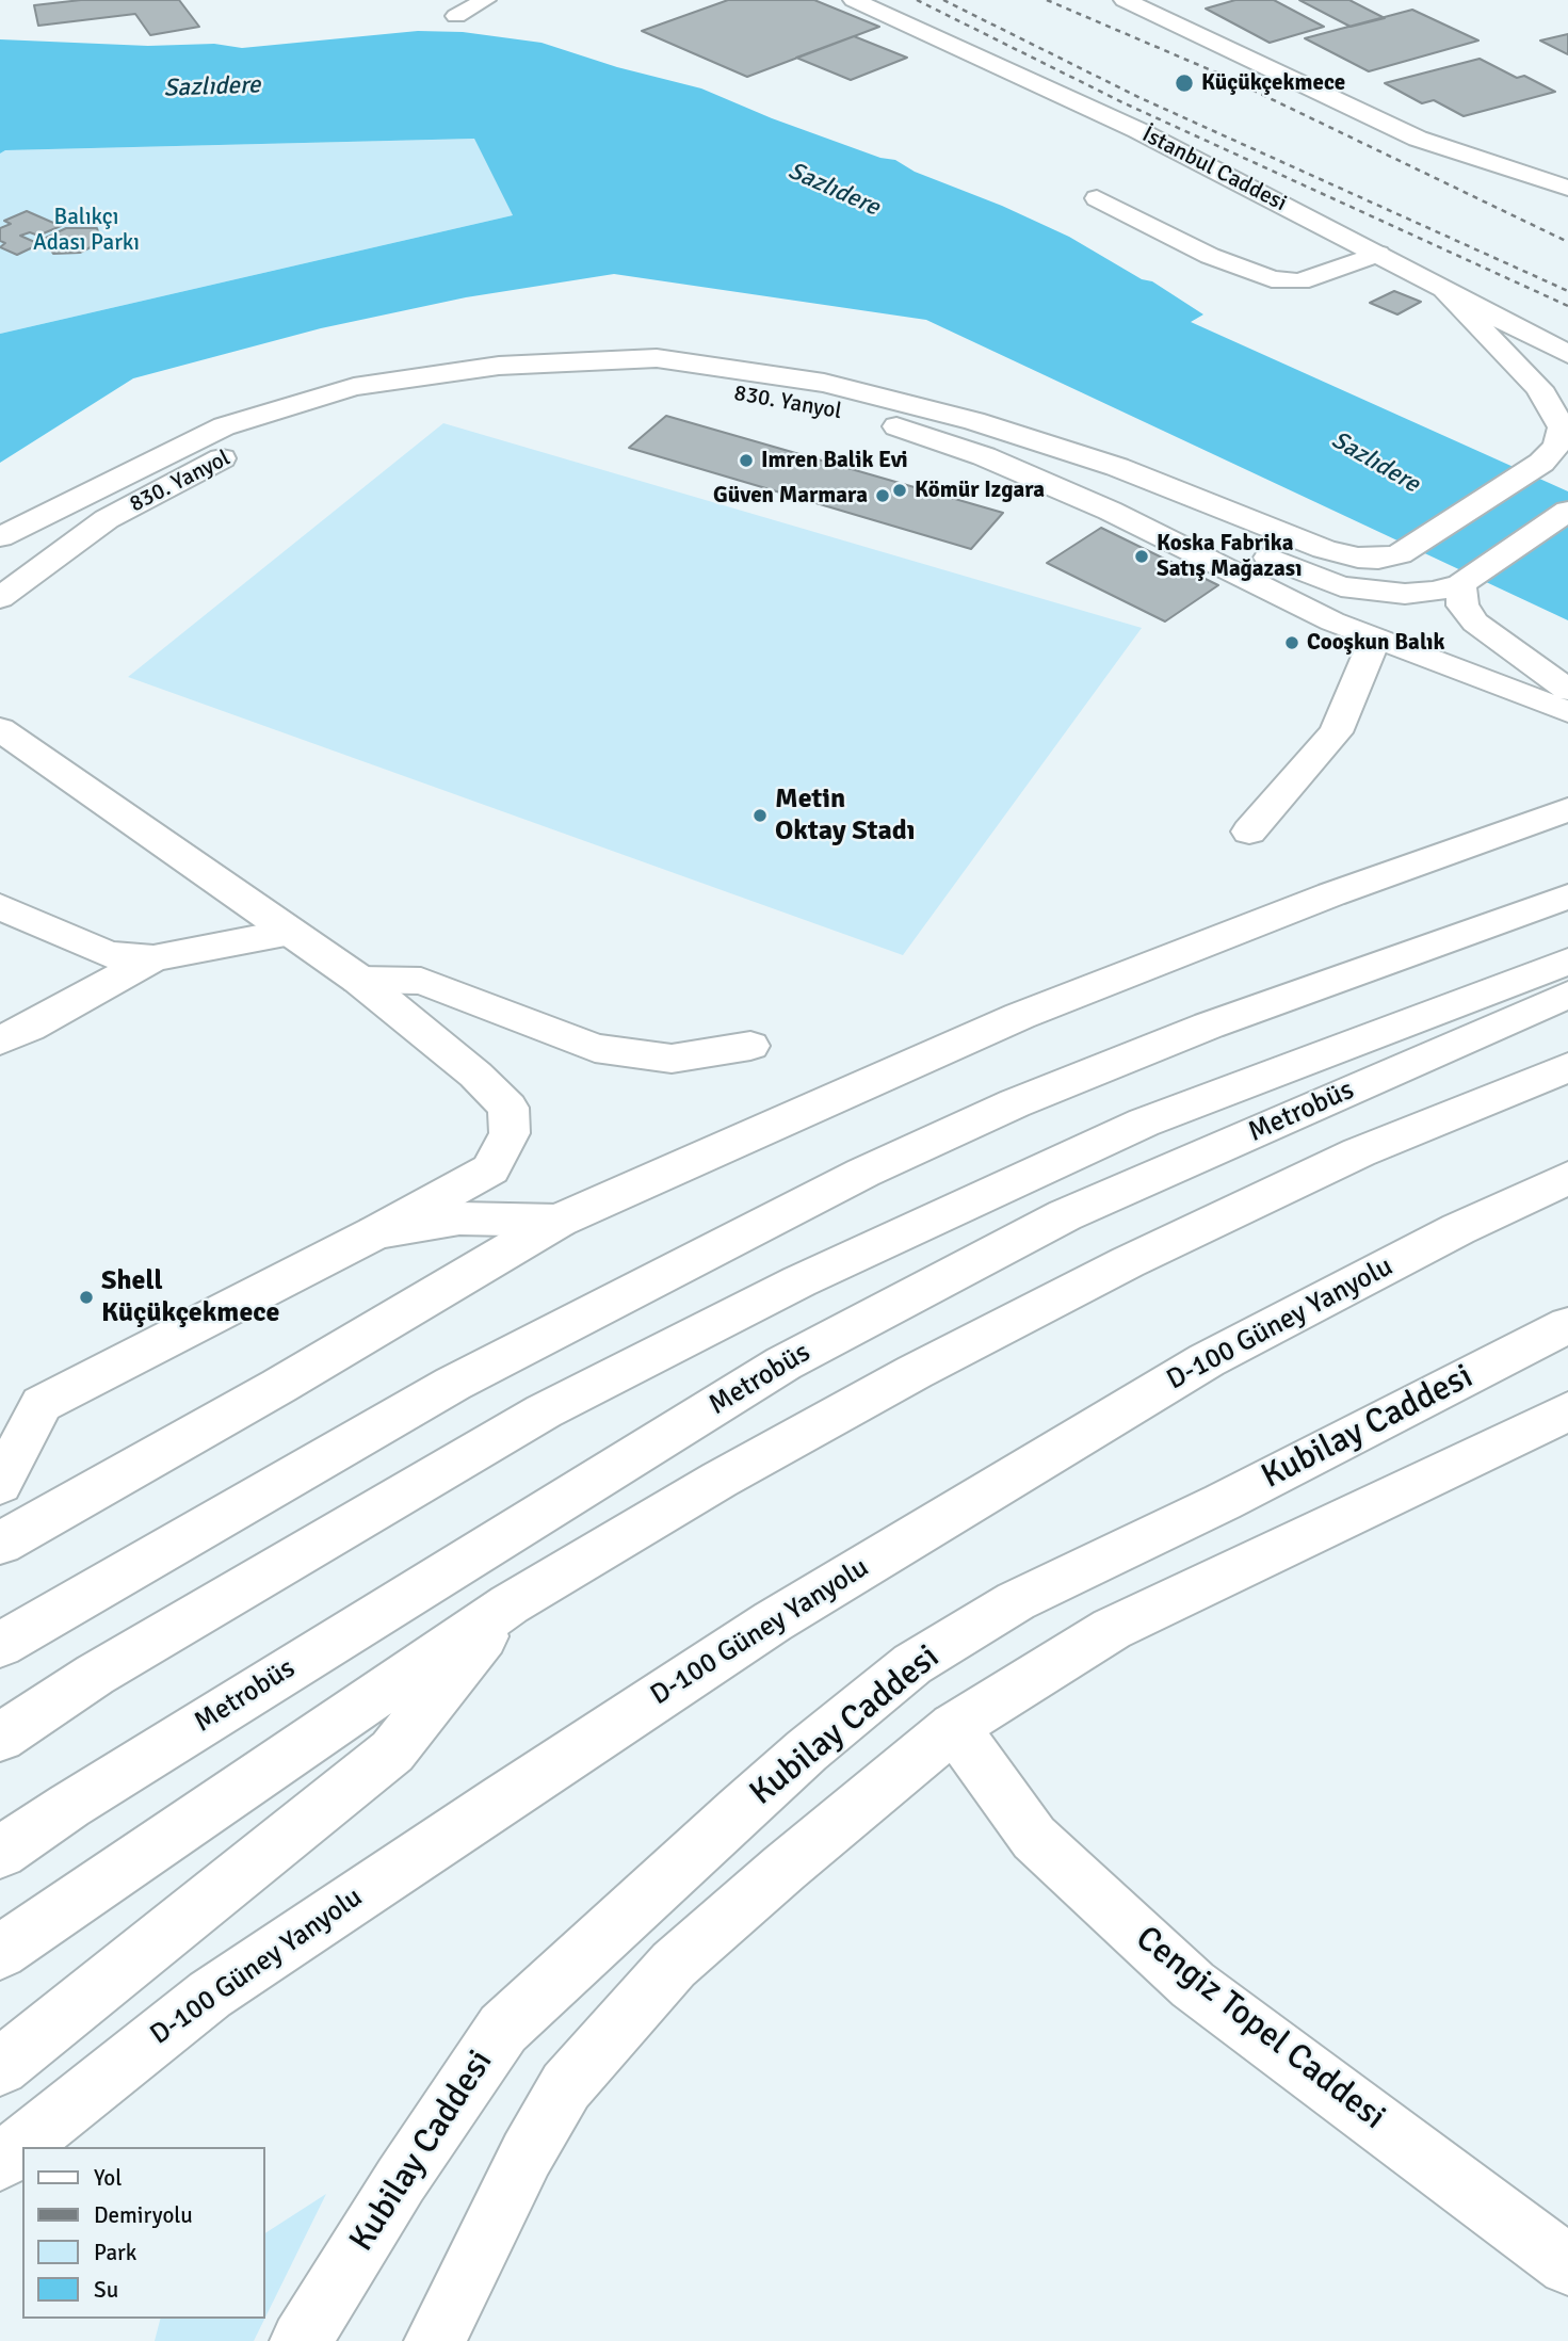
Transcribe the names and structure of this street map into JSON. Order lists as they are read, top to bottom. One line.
{"streets":{"main road":["İstanbul Caddesi","830. Yanyol","Metrobüs","D-100 Güney Yanyolu","Kubilay Caddesi","Cengiz Topel Caddesi"]},"water":["Sazlıdere"],"parks":["Balıkçı Adası Parkı"],"places":["Küçükçekmece","Imren Balik Evi","Kömür Izgara","Güven Marmara","Koska Fabrika Satış Mağazası","Cooşkun Balık","Metin Oktay Stadı","Shell Küçükçekmece"],"legend":["Yol","Demiryolu","Park","Su"]}
